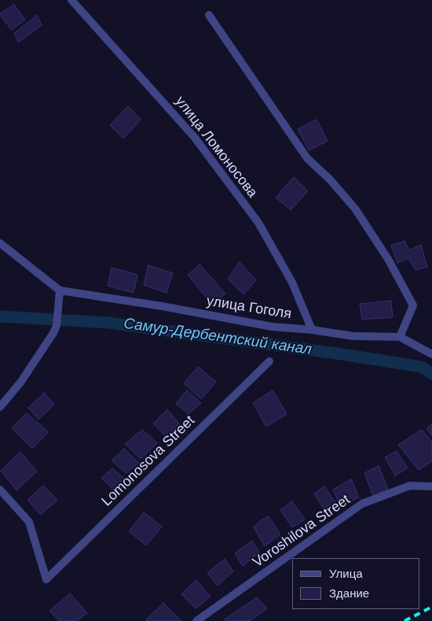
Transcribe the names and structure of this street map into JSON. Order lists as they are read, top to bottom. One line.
{"streets":{"street":["улица Ломоносова","улица Гоголя","Lomonosova Street","Voroshilova Street"]},"crossings":[["улица Ломоносова","улица Гоголя"]],"water":["Самур-Дербентский канал"],"legend":["Улица","Здание"]}
